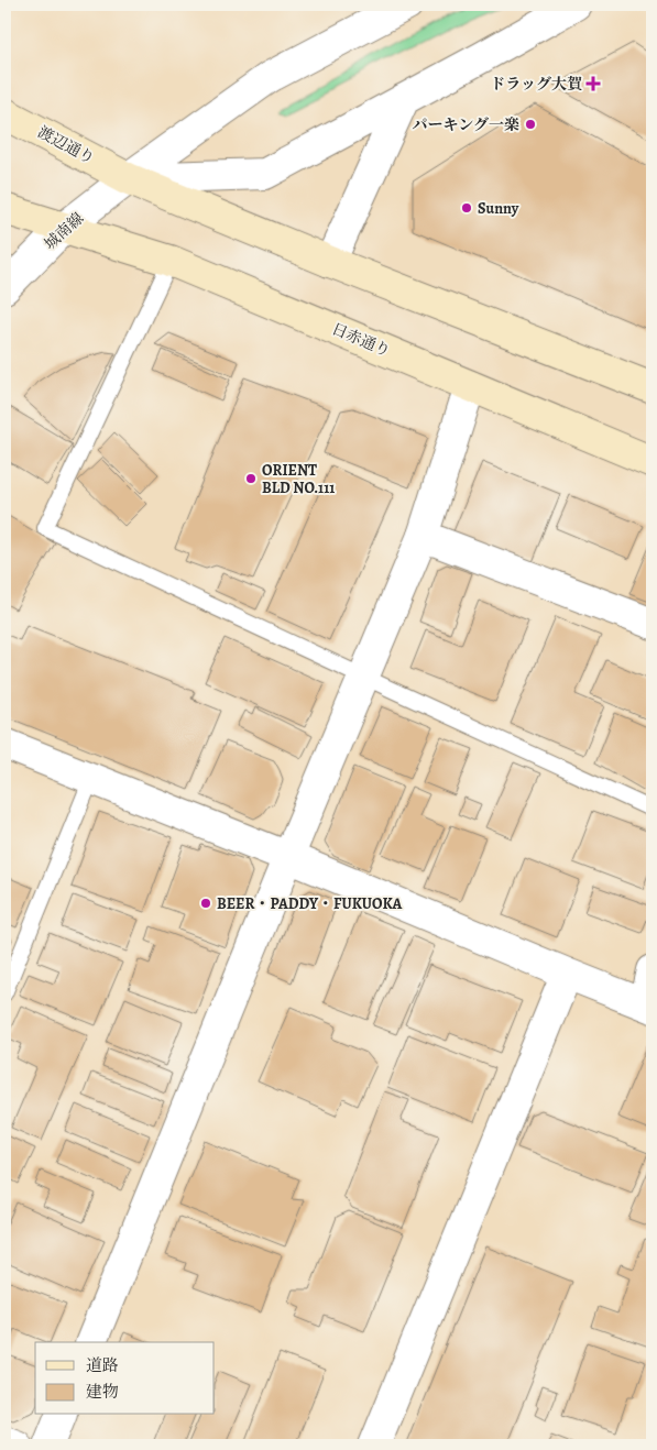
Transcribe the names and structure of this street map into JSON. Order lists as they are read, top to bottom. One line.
{"streets":{"main road":["渡辺通り","日赤通り"],"street":["城南線"]},"crossings":[["渡辺通り","城南線"],["城南線","日赤通り"]],"places":{"health":["ドラッグ大賀"],"other":["パーキング一楽","Sunny","ORIENT BLD NO.111","BEER・PADDY・FUKUOKA"]},"legend":["道路","建物"]}
